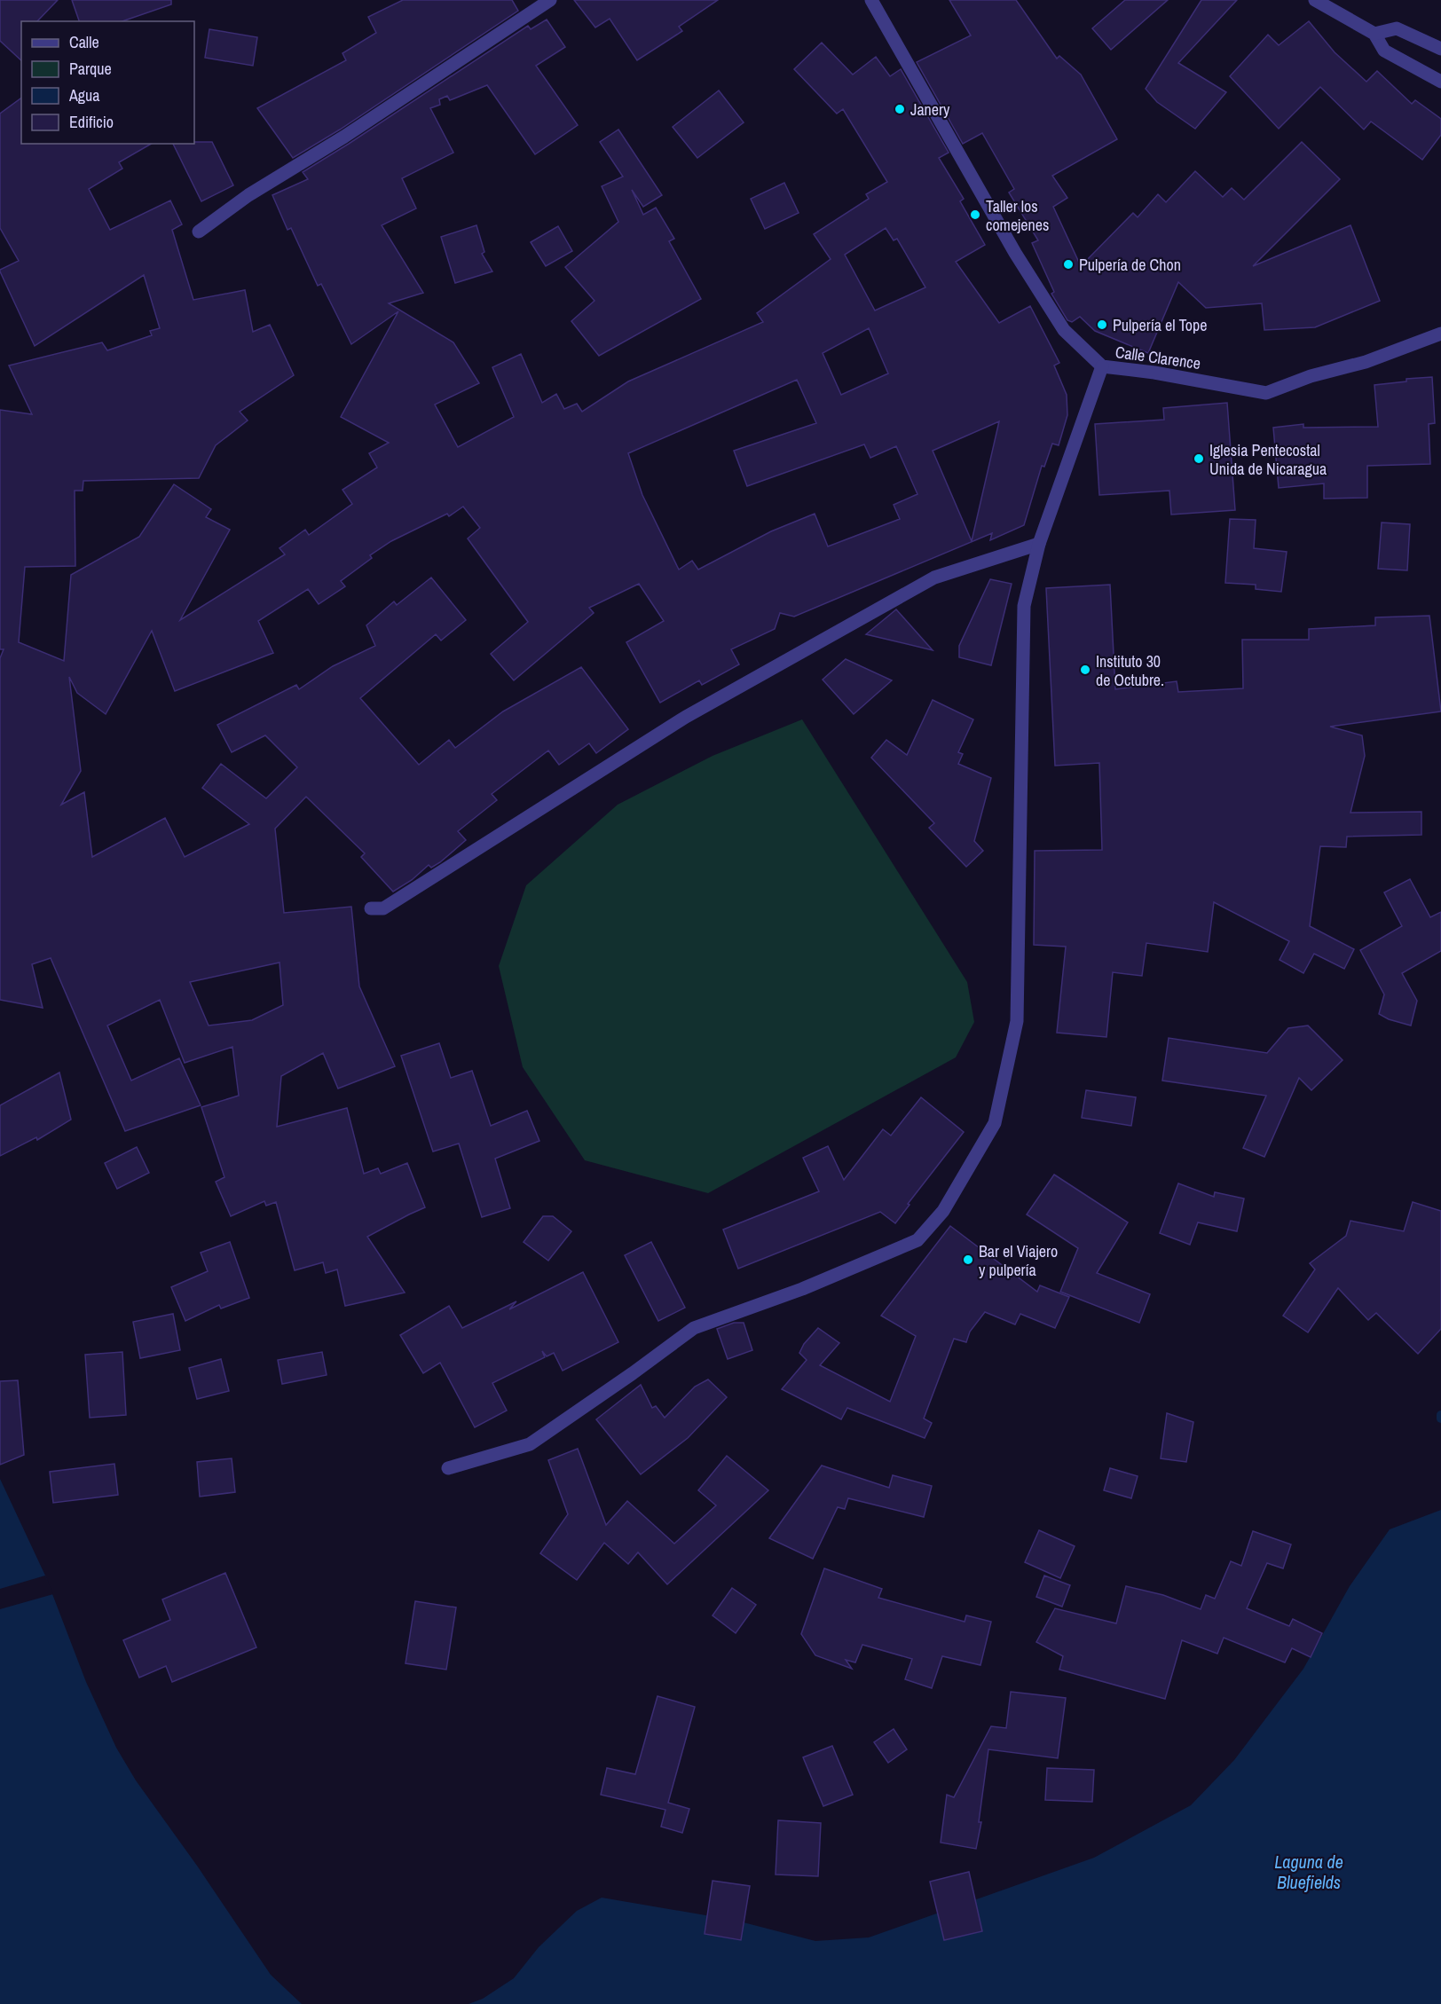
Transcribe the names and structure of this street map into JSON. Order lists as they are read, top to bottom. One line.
{"streets":{"street":["Calle Clarence"]},"water":["Laguna de Bluefields"],"places":["Janery","Taller los comejenes","Pulpería de Chon","Pulpería el Tope","Iglesia Pentecostal Unida de Nicaragua","Instituto 30 de Octubre.","Bar el Viajero y pulpería"],"legend":["Calle","Parque","Agua","Edificio"]}
